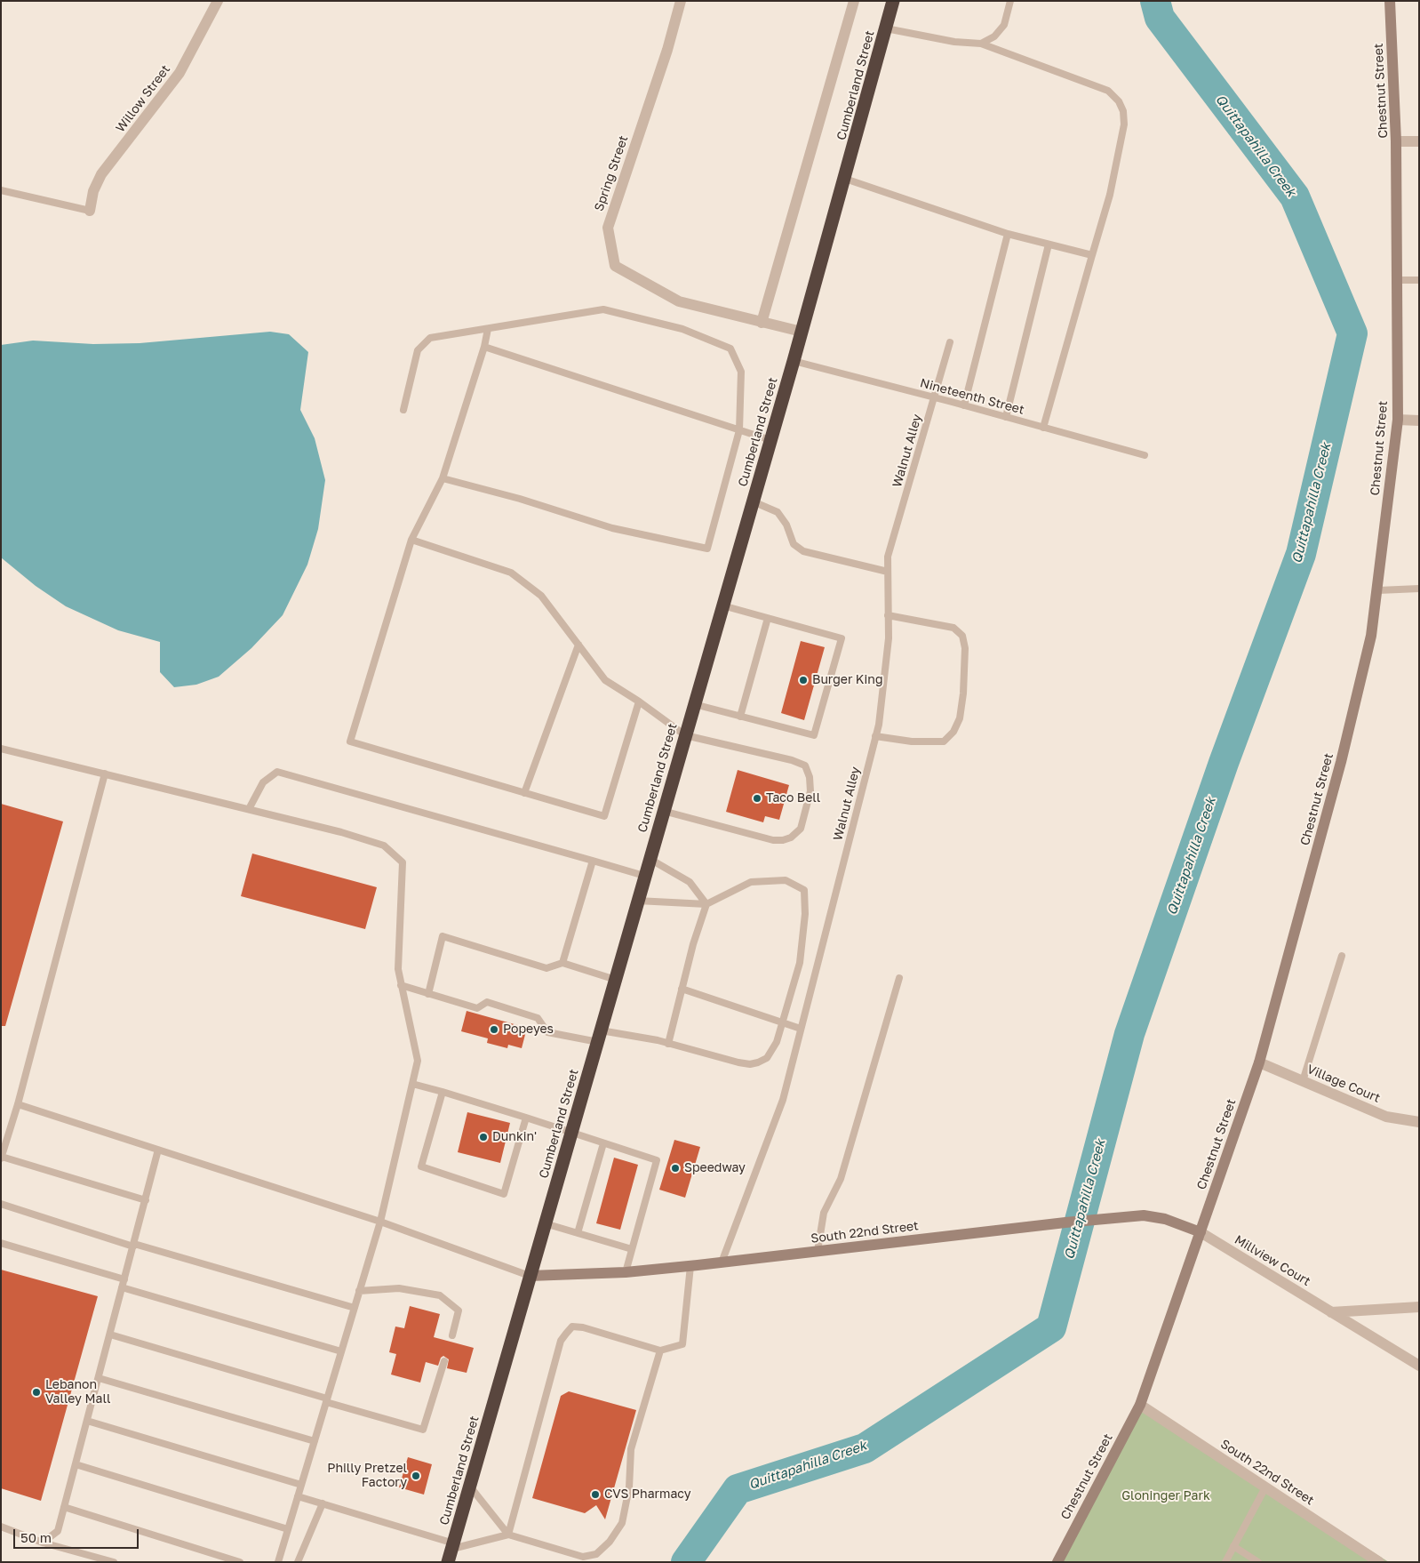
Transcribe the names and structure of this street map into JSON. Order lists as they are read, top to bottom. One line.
{"streets":{"highway":["Cumberland Street"],"street":["Chestnut Street","Willow Street","Spring Street","Village Court","South 22nd Street","Millview Court"],"lane":["Nineteenth Street","Walnut Alley"]},"crossings":[["Cumberland Street","Spring Street"],["Cumberland Street","Nineteenth Street"],["Cumberland Street","South 22nd Street"],["Chestnut Street","Village Court"],["Chestnut Street","South 22nd Street"],["Chestnut Street","Millview Court"],["Nineteenth Street","Walnut Alley"],["Walnut Alley","South 22nd Street"],["South 22nd Street","Millview Court"]],"water":["Quittapahilla Creek"],"parks":["Gloninger Park"],"places":["Burger King","Taco Bell","Popeyes","Dunkin'","Speedway","Lebanon Valley Mall","Philly Pretzel Factory","CVS Pharmacy"],"scale_bar":"50 m"}
